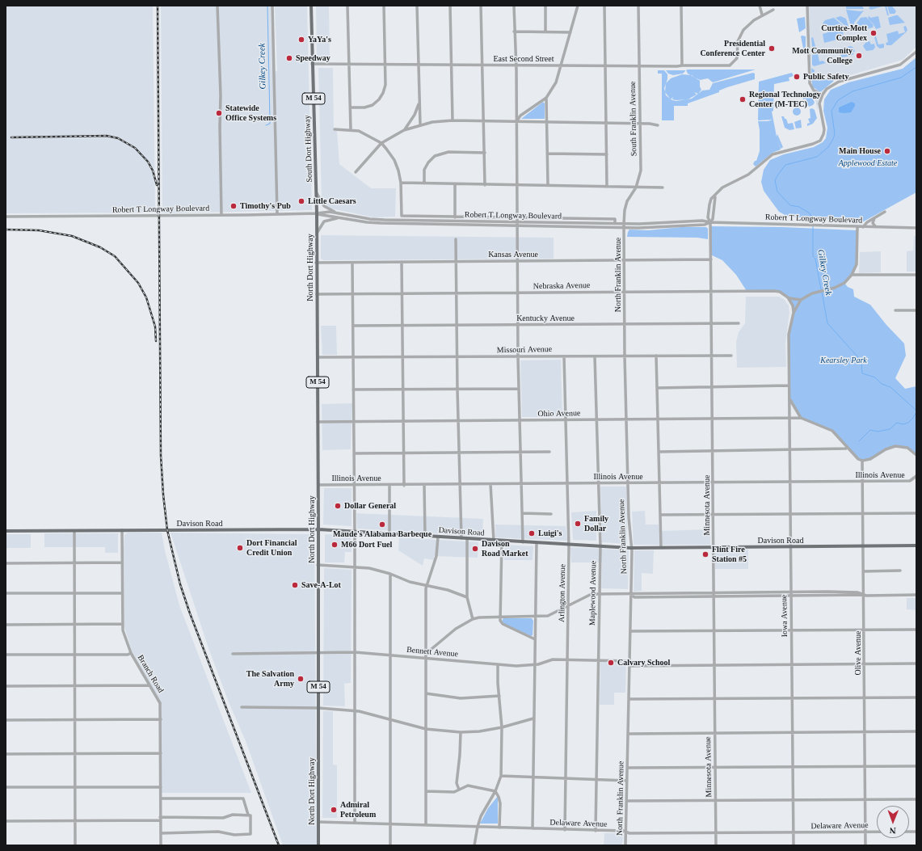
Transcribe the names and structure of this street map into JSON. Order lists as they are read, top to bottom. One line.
{"streets":{"main road":["M 54","South Dort Highway","North Dort Highway","Davison Road"],"street":["East Second Street","South Franklin Avenue","Robert T Longway Boulevard","Kansas Avenue","North Franklin Avenue","Nebraska Avenue","Kentucky Avenue","Missouri Avenue","Ohio Avenue","Illinois Avenue","Minnesota Avenue","Arlington Avenue","Maplewood Avenue","Iowa Avenue","Bennett Avenue","Olive Avenue","Branch Road","Delaware Avenue"]},"crossings":[["East Second Street","South Franklin Avenue"],["East Second Street","South Dort Highway"],["South Franklin Avenue","Robert T Longway Boulevard"],["South Franklin Avenue","North Franklin Avenue"],["South Dort Highway","Robert T Longway Boulevard"],["South Dort Highway","North Dort Highway"],["Robert T Longway Boulevard","North Dort Highway"],["Robert T Longway Boulevard","North Franklin Avenue"],["Robert T Longway Boulevard","Minnesota Avenue"],["Kansas Avenue","North Dort Highway"],["Kansas Avenue","North Franklin Avenue"],["Kansas Avenue","Minnesota Avenue"],["North Dort Highway","Nebraska Avenue"],["North Dort Highway","Missouri Avenue"],["North Dort Highway","Ohio Avenue"],["North Dort Highway","Illinois Avenue"],["North Dort Highway","Davison Road"],["North Dort Highway","Bennett Avenue"],["North Dort Highway","Delaware Avenue"],["North Franklin Avenue","Nebraska Avenue"],["North Franklin Avenue","Kentucky Avenue"],["North Franklin Avenue","Missouri Avenue"],["North Franklin Avenue","Ohio Avenue"],["North Franklin Avenue","Illinois Avenue"],["North Franklin Avenue","Davison Road"],["North Franklin Avenue","Bennett Avenue"],["North Franklin Avenue","Delaware Avenue"],["Nebraska Avenue","Minnesota Avenue"],["Nebraska Avenue","Iowa Avenue"],["Kentucky Avenue","Minnesota Avenue"],["Missouri Avenue","Minnesota Avenue"],["Missouri Avenue","Arlington Avenue"],["Missouri Avenue","Maplewood Avenue"],["Ohio Avenue","Minnesota Avenue"],["Ohio Avenue","Arlington Avenue"],["Ohio Avenue","Maplewood Avenue"],["Ohio Avenue","Iowa Avenue"],["Illinois Avenue","Minnesota Avenue"],["Illinois Avenue","Arlington Avenue"],["Illinois Avenue","Maplewood Avenue"],["Illinois Avenue","Iowa Avenue"],["Illinois Avenue","Olive Avenue"],["Minnesota Avenue","Davison Road"],["Minnesota Avenue","Delaware Avenue"],["Davison Road","Arlington Avenue"],["Davison Road","Maplewood Avenue"],["Davison Road","Iowa Avenue"],["Davison Road","Olive Avenue"],["Davison Road","Branch Road"],["Arlington Avenue","Bennett Avenue"],["Arlington Avenue","Delaware Avenue"],["Maplewood Avenue","Bennett Avenue"],["Maplewood Avenue","Delaware Avenue"],["Iowa Avenue","Delaware Avenue"],["Olive Avenue","Delaware Avenue"]],"water":["Gilkey Creek"],"parks":["Applewood Estate","Kearsley Park"],"places":["Curtice-Mott Complex","YaYa's","Presidential Conference Center","Mott Community College","Speedway","Public Safety","Regional Technology Center (M-TEC)","Statewide Office Systems","Main House","Little Caesars","Timothy's Pub","Dollar General","Family Dollar","Maude's Alabama Barbeque","Luigi's","M66 Dort Fuel","Dort Financial Credit Union","Davison Road Market","Flint Fire Station #5","Save-A-Lot","Calvary School","The Salvation Army","Admiral Petroleum"],"north":"bottom"}
